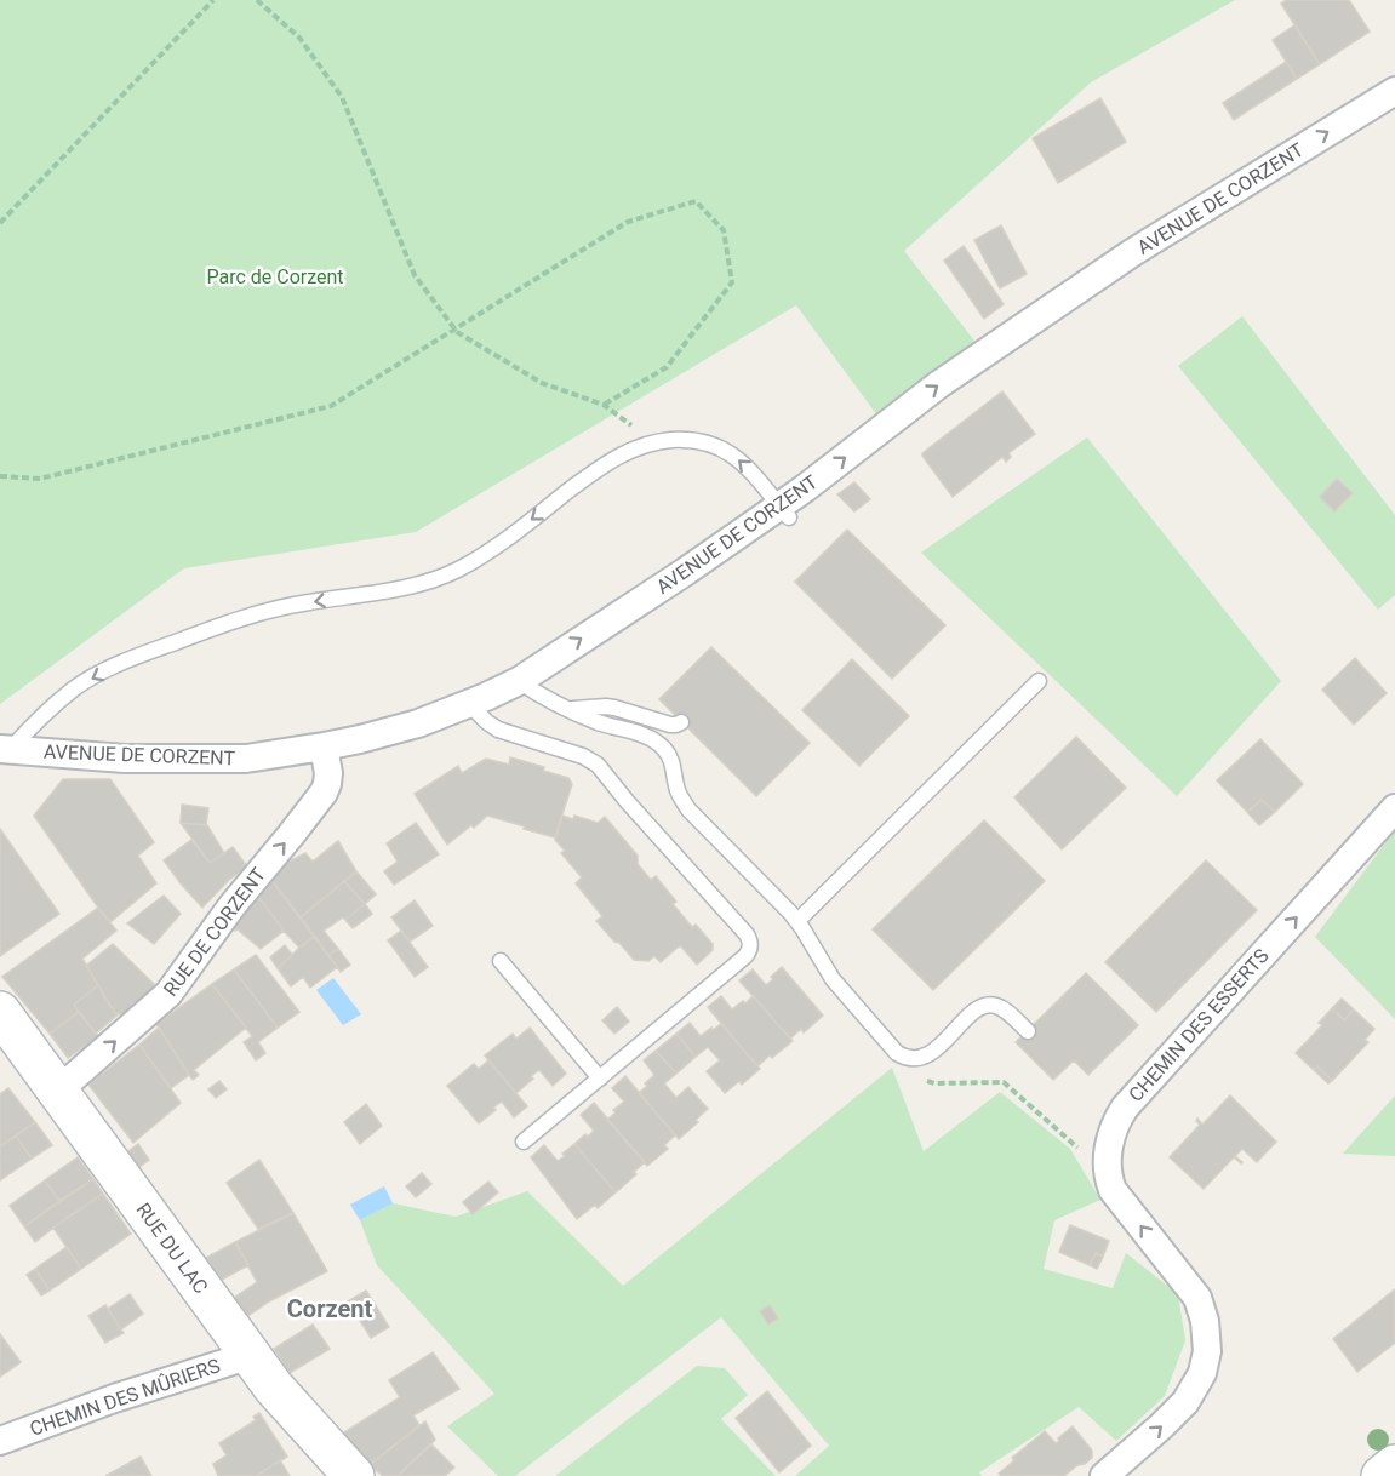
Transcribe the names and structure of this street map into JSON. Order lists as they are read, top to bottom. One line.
{"streets":{"street":["AVENUE DE CORZENT","RUE DE CORZENT","CHEMIN DES ESSERTS","RUE DU LAC","CHEMIN DES MÛRIERS"]},"crossings":[["AVENUE DE CORZENT","RUE DE CORZENT"],["RUE DE CORZENT","RUE DU LAC"],["RUE DU LAC","CHEMIN DES MÛRIERS"]],"one_way":["AVENUE DE CORZENT","RUE DE CORZENT","CHEMIN DES ESSERTS"],"districts":["Corzent"],"parks":["Parc de Corzent"]}
